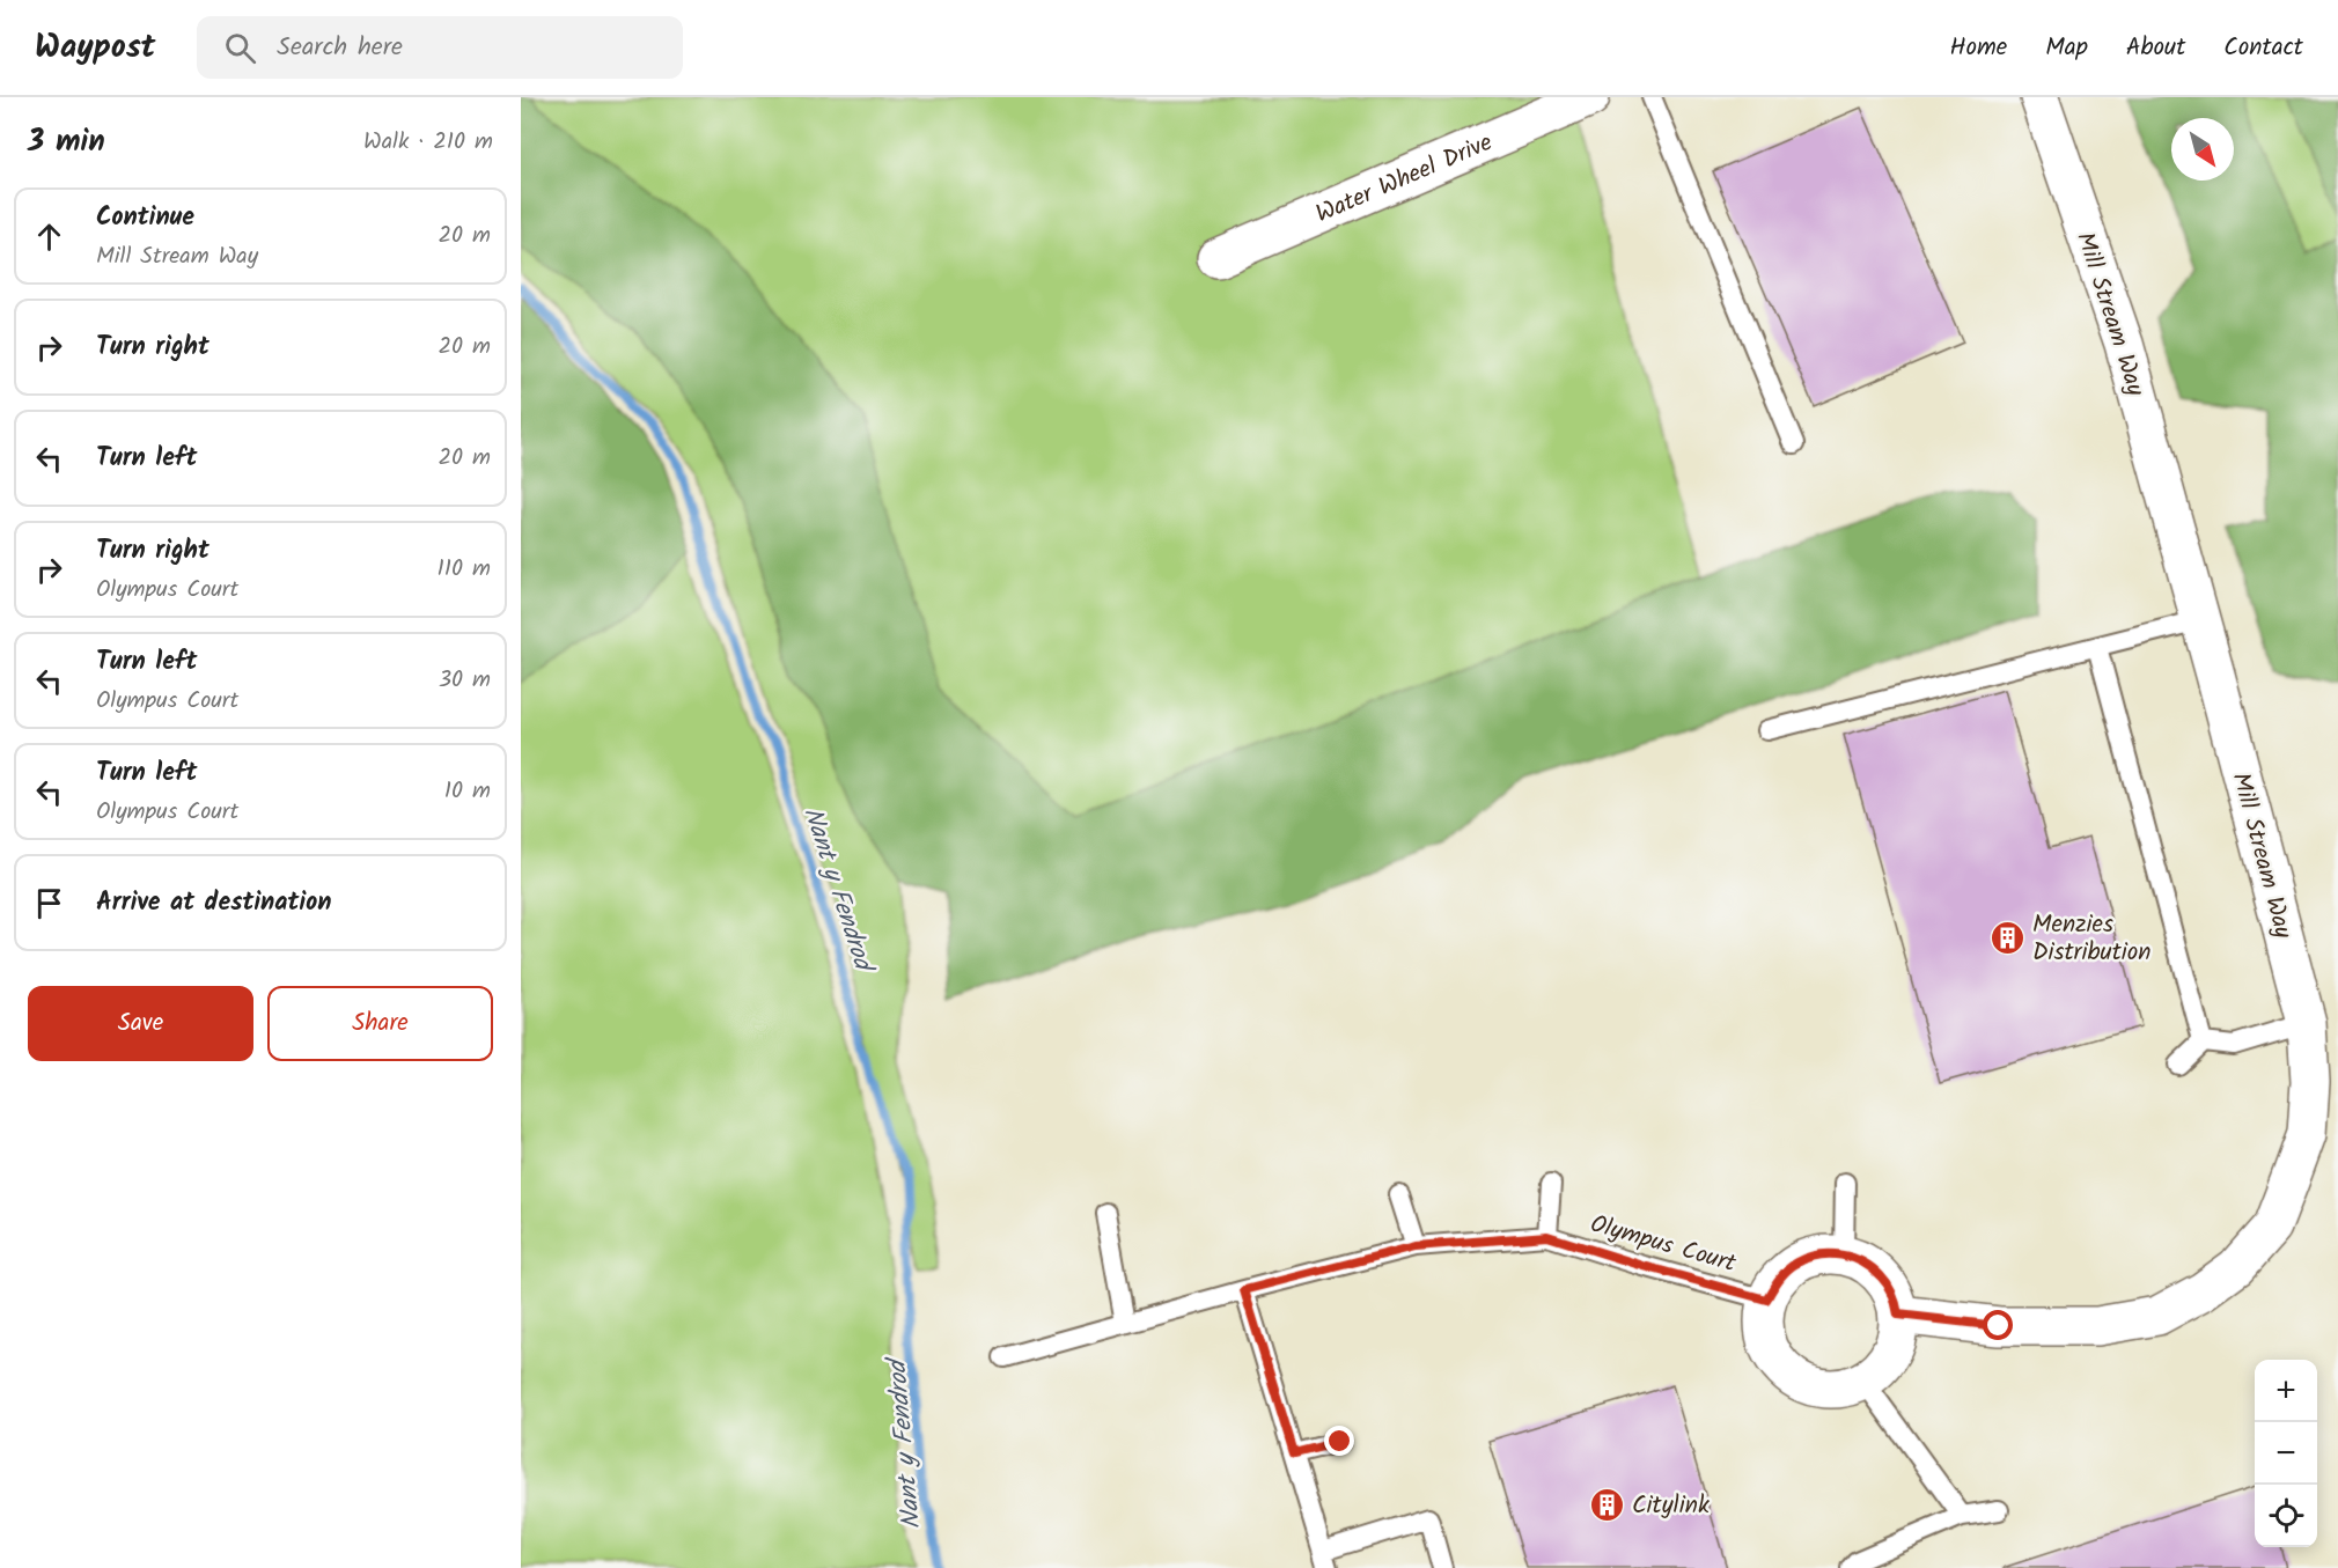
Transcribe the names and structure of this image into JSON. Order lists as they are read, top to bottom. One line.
{"streets":{"street":["Water Wheel Drive","Mill Stream Way"],"lane":["Olympus Court"]},"crossings":[["Mill Stream Way","Olympus Court"]],"water":["Nant y Fendrod"],"places":{"building":["Menzies Distribution","Citylink"]},"north":"bottom right","page":{"header":"Waypost","search":"Search here","nav":["Home","Map","About","Contact"],"heading":["3 min","Walk · 210 m"],"list":[["Continue","Mill Stream Way","20 m"],["Turn right","20 m"],["Turn left","20 m"],["Turn right","Olympus Court","110 m"],["Turn left","Olympus Court","30 m"],["Turn left","Olympus Court","10 m"],"Arrive at destination"],"buttons":["Save","Share"],"map_buttons":["+","−"]}}
